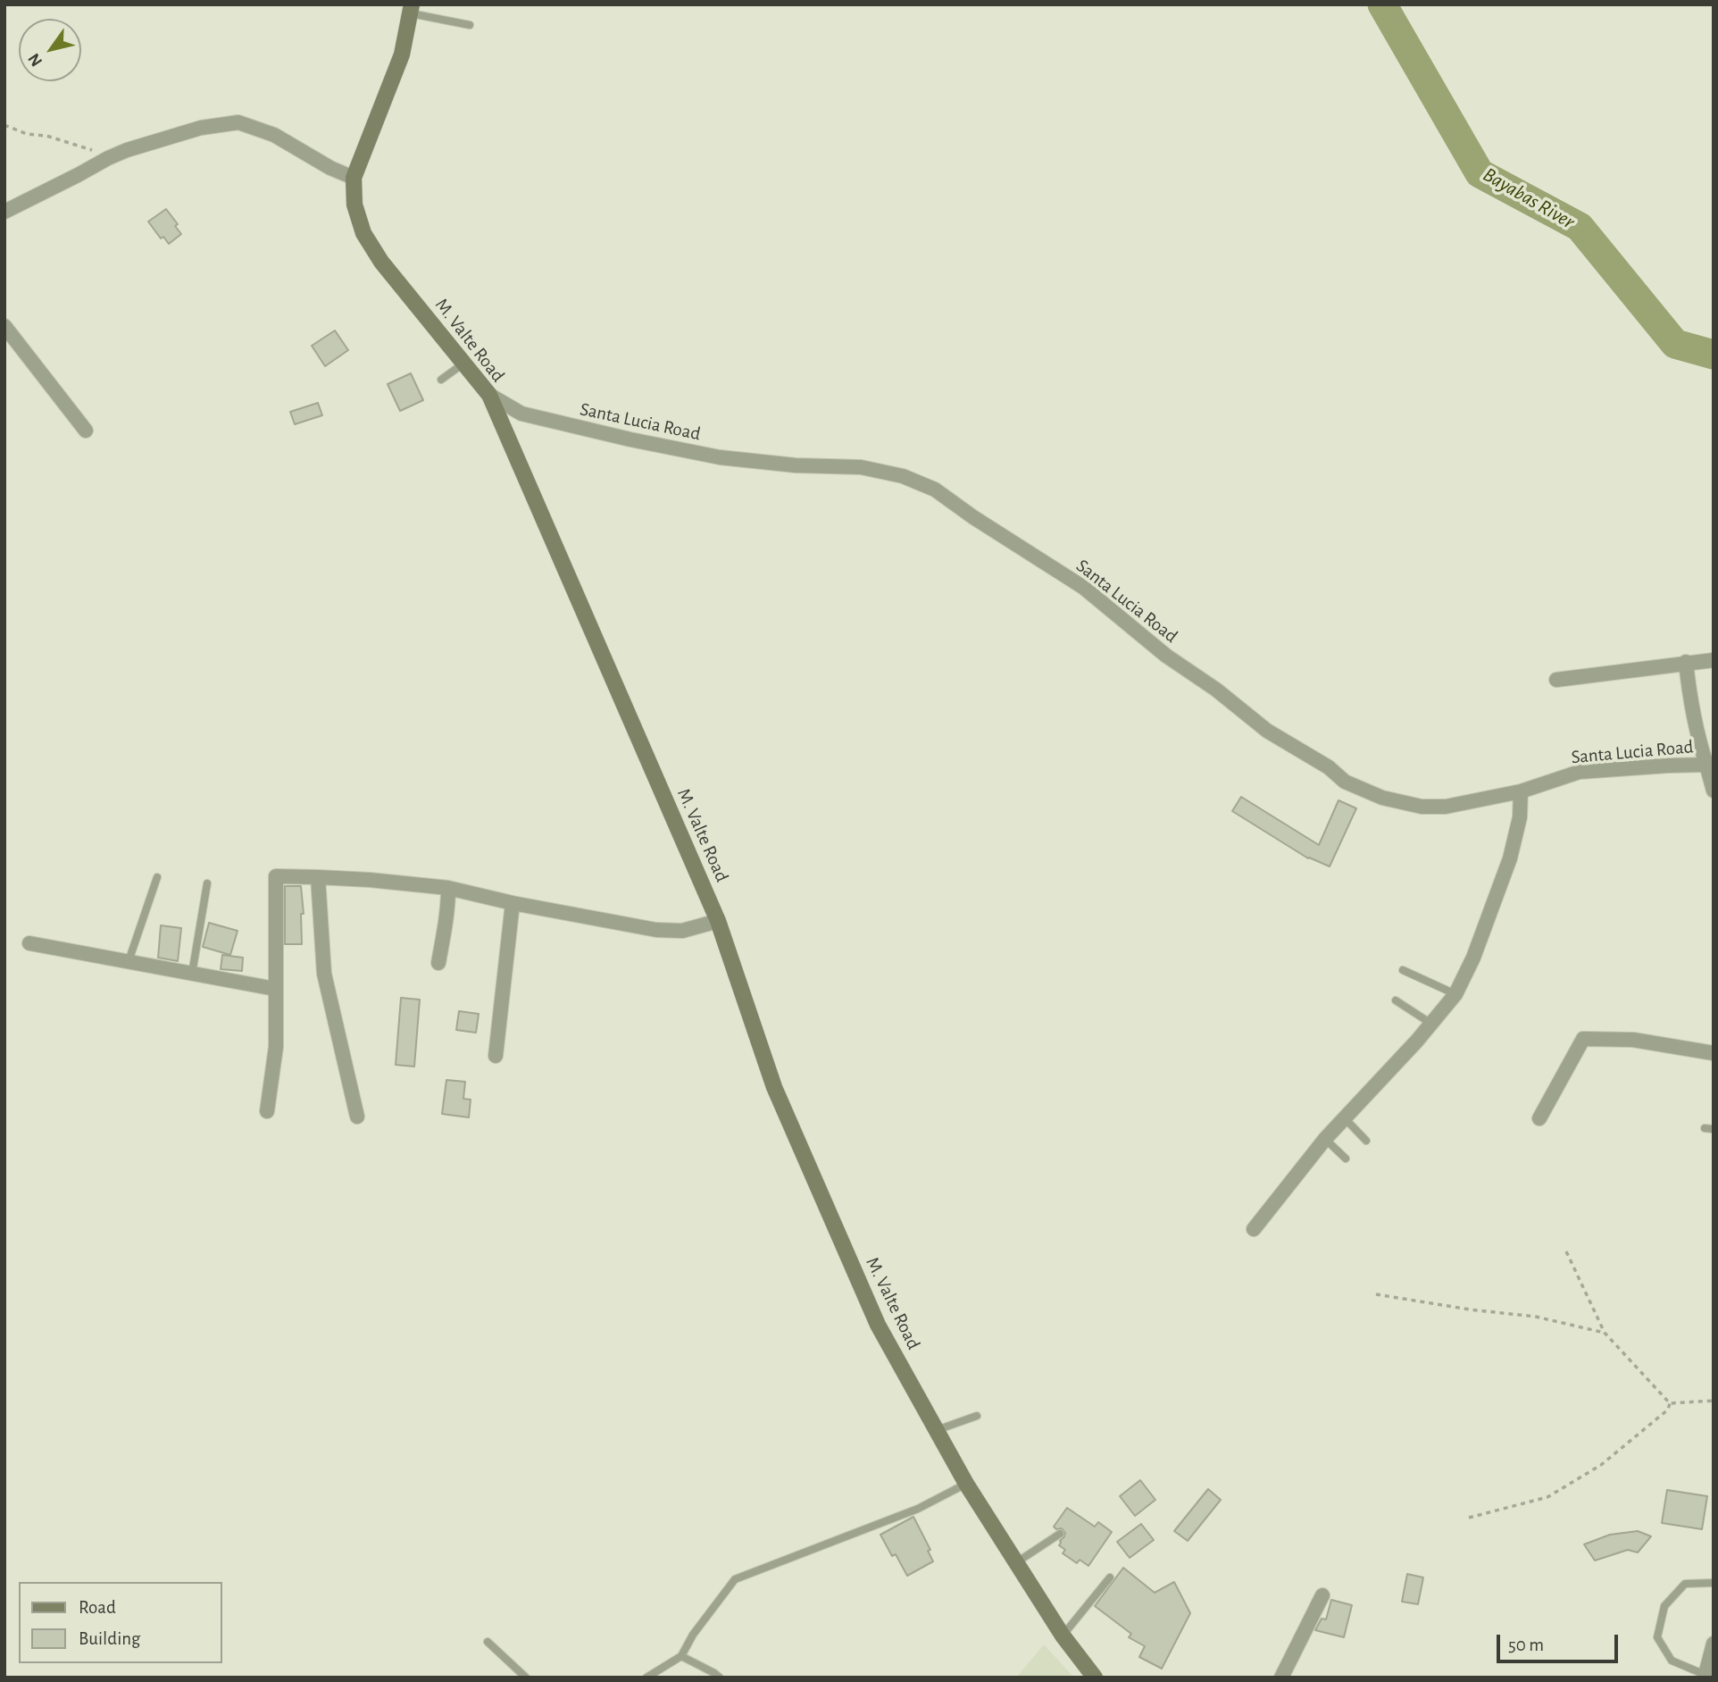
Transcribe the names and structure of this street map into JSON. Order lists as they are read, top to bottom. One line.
{"streets":{"main road":["M. Valte Road"],"street":["Santa Lucia Road"]},"crossings":[["M. Valte Road","Santa Lucia Road"]],"water":["Bayabas River"],"legend":["Road","Building"],"scale_bar":"50 m","north":"bottom left"}
